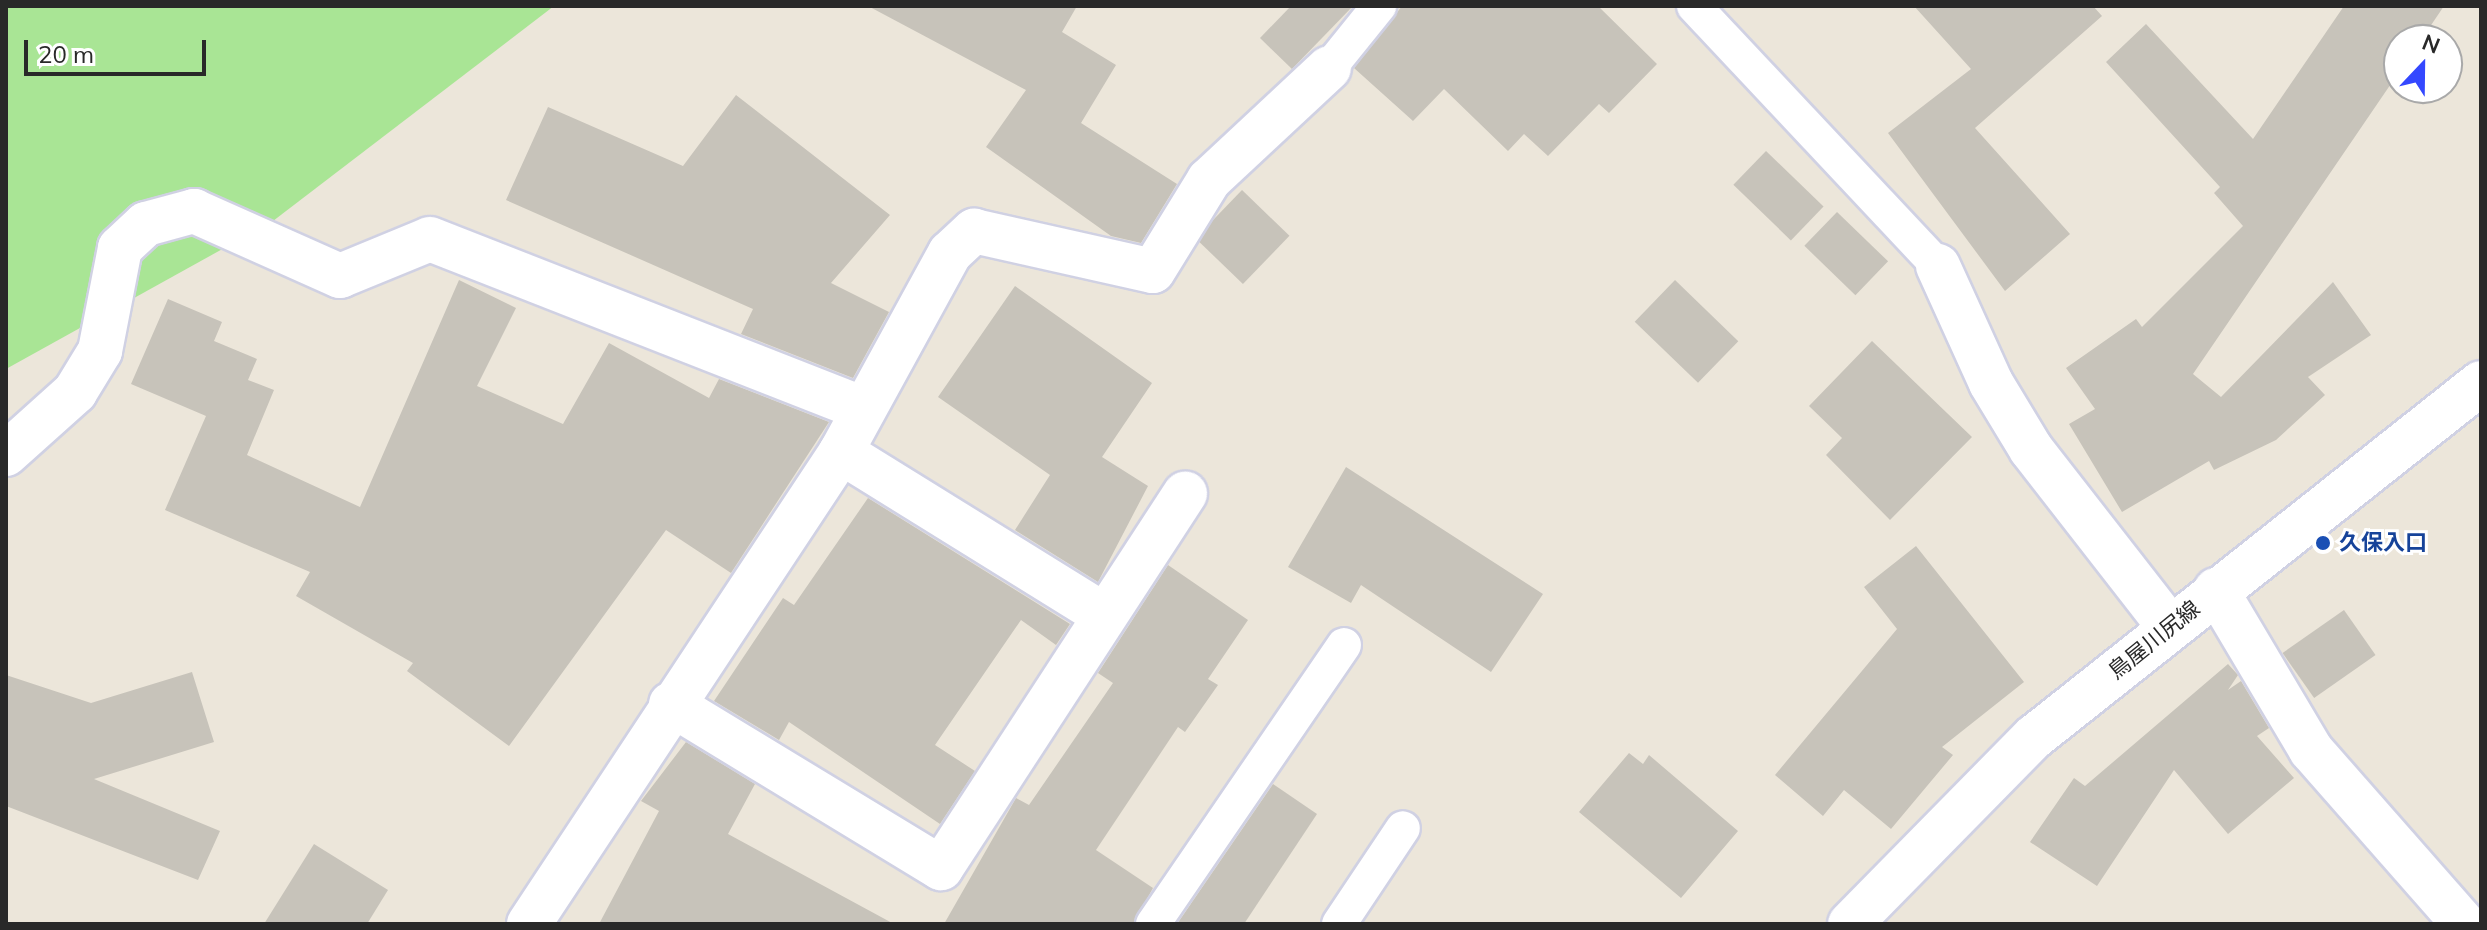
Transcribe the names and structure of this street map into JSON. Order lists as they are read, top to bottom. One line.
{"streets":{"street":["鳥屋川尻線"]},"places":["久保入口"],"scale_bar":"20 m","north":"top"}
